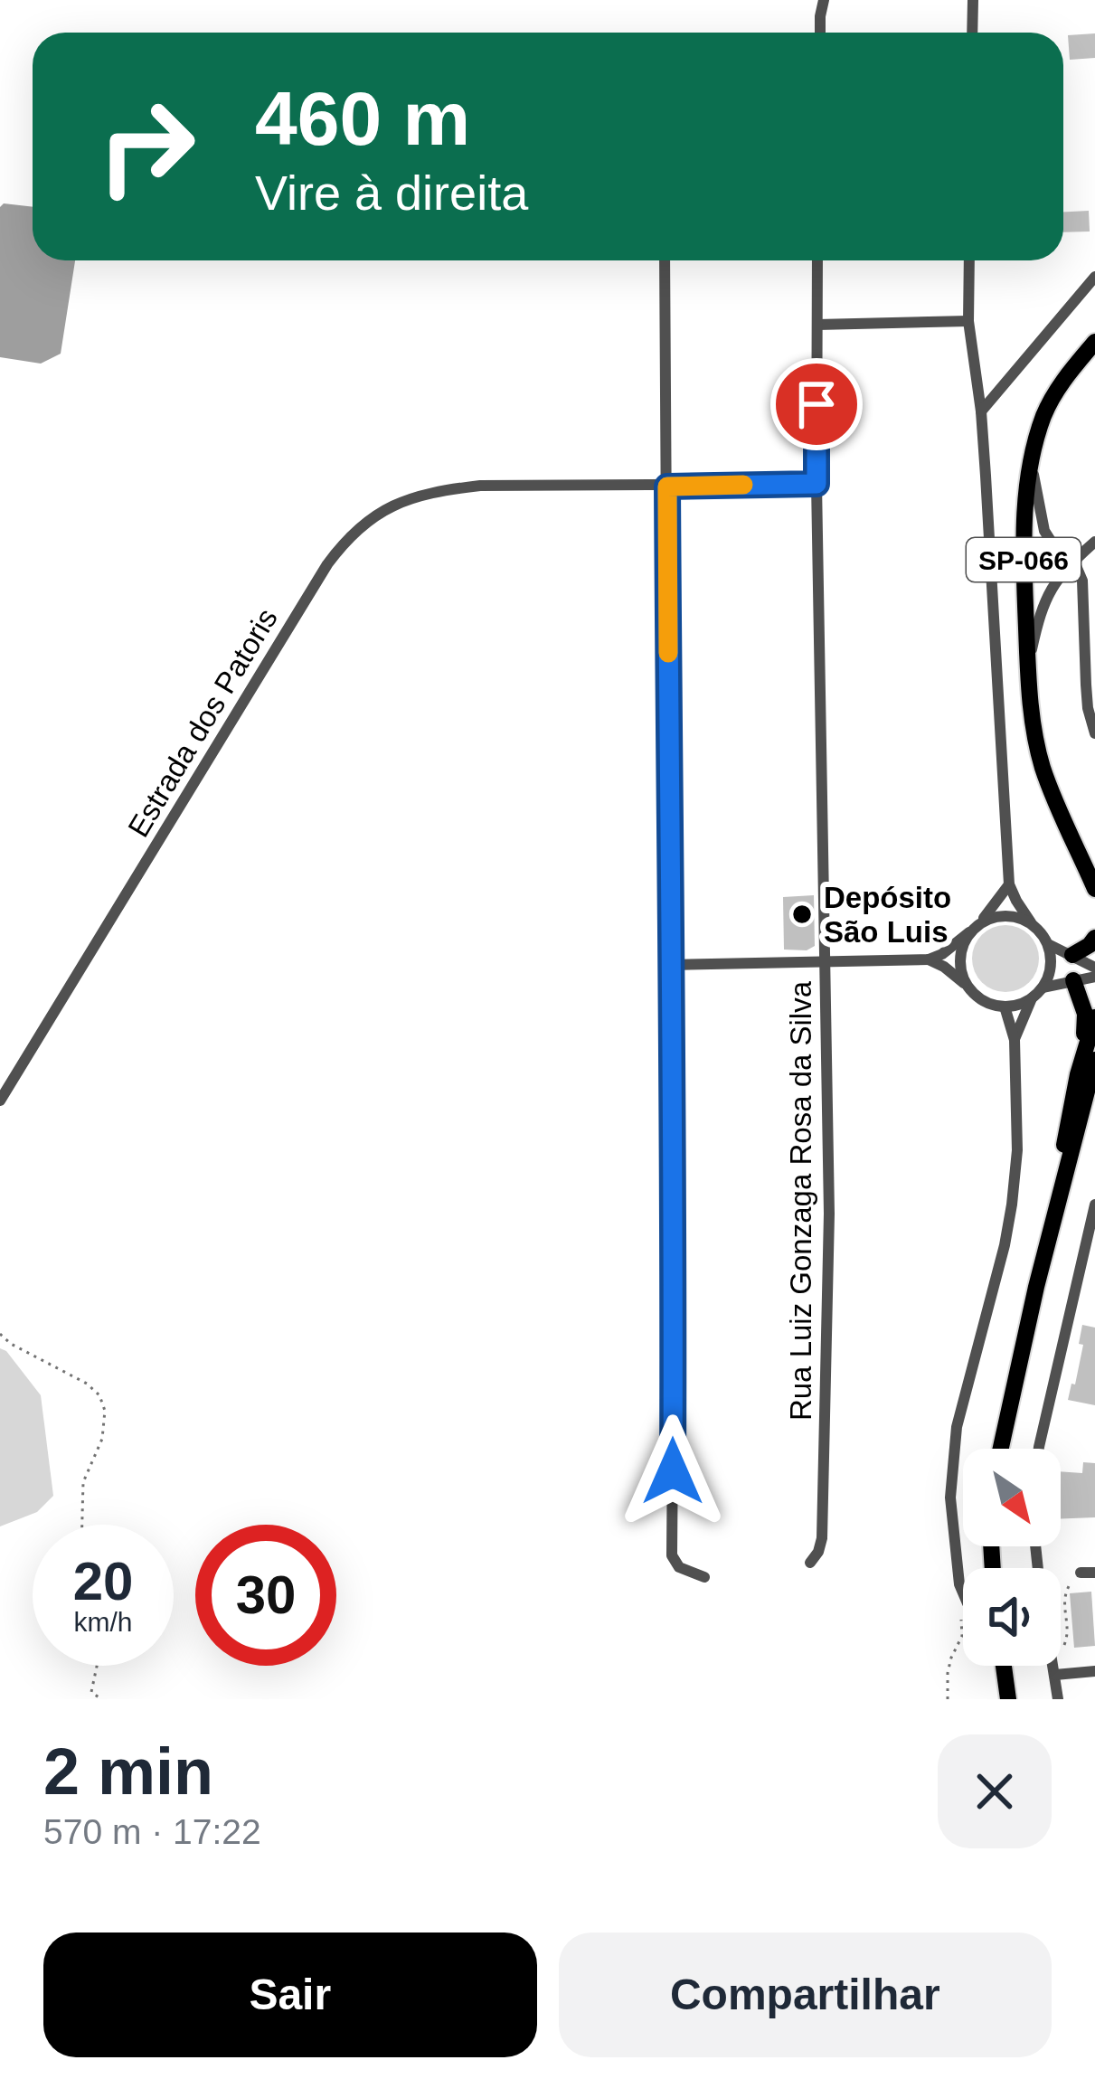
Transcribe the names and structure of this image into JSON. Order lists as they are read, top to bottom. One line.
{"streets":{"main road":["SP-066"],"street":["Estrada dos Patoris","Rua Luiz Gonzaga Rosa da Silva"]},"crossings":[["Estrada dos Patoris","Rua Luiz Gonzaga Rosa da Silva"]],"places":["Depósito São Luis"],"north":"bottom right","page":{"turn":["460 m","Vire à direita"],"speed":"20 km/h","limit":"30","heading":["2 min","570 m · 17:22"],"buttons":["Sair","Compartilhar"]}}
